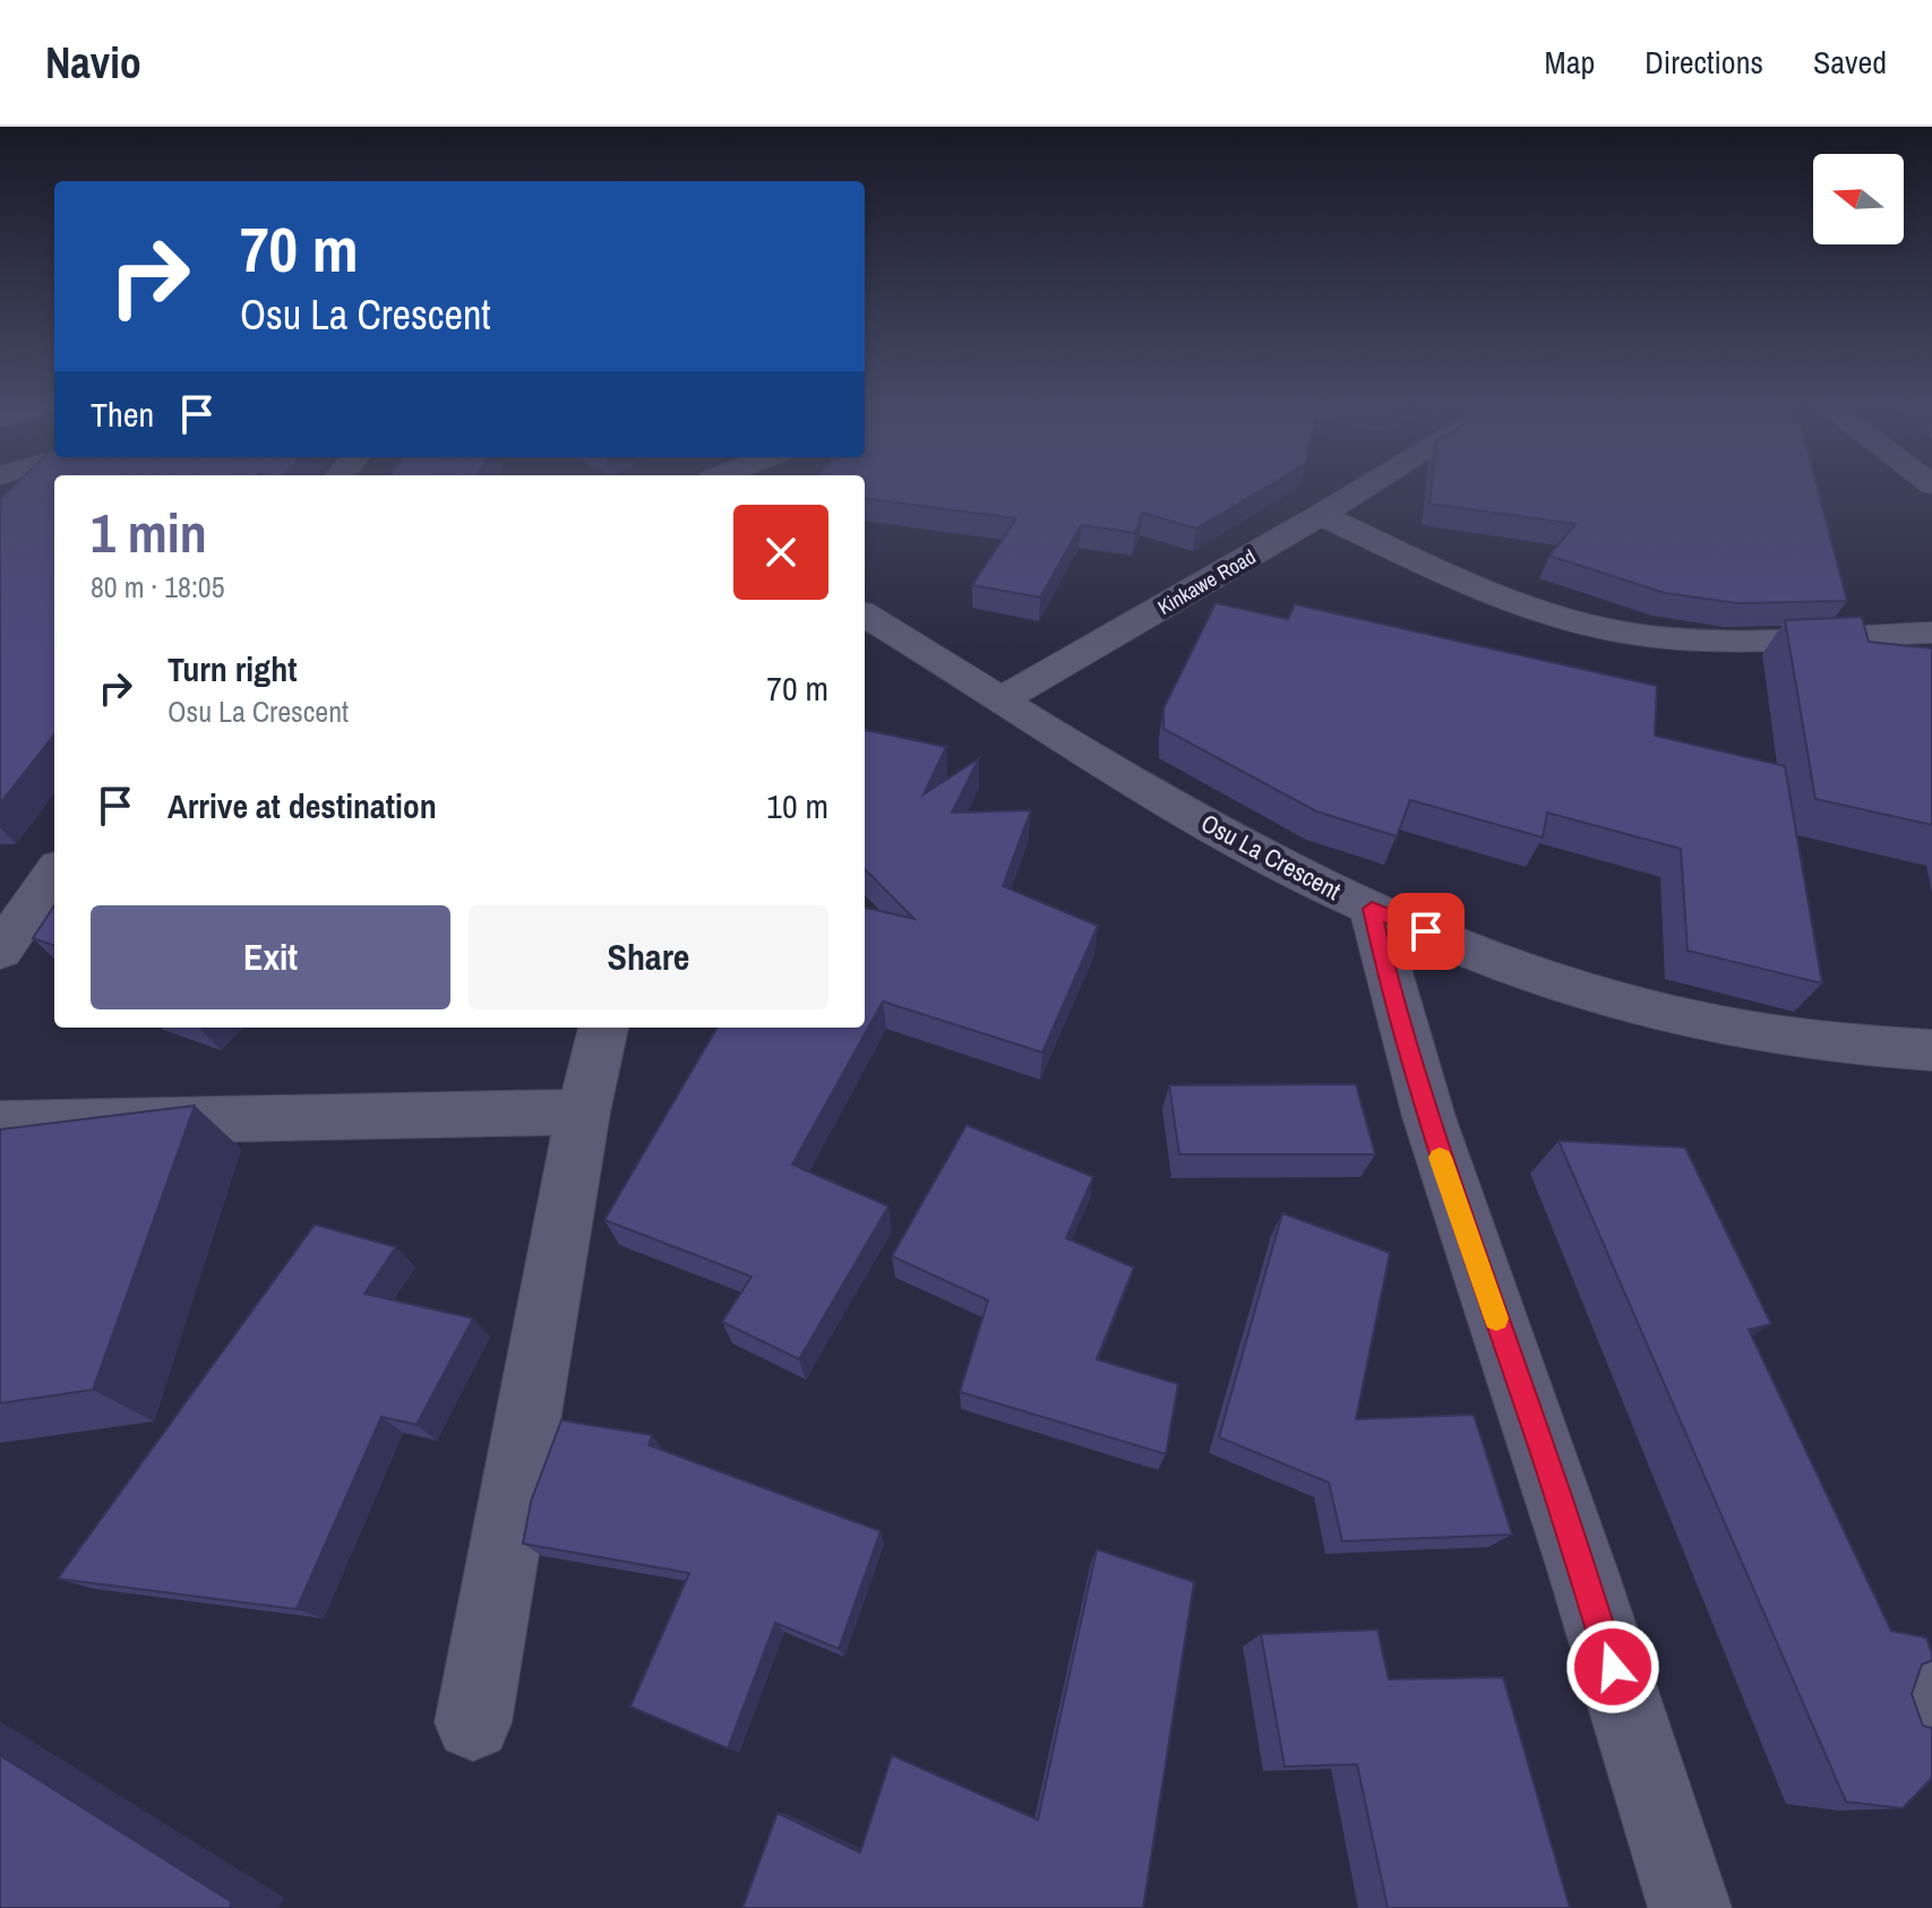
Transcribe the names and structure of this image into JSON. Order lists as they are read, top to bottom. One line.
{"streets":{"street":["Kinkawe Road","Osu La Crescent"]},"crossings":[["Kinkawe Road","Osu La Crescent"]],"north":"left","page":{"header":"Navio","nav":["Map","Directions","Saved"],"turn":["70 m","Osu La Crescent"],"then":"Then","heading":["1 min","80 m · 18:05"],"list":[{"name":"Turn right","note":"Osu La Crescent","value":"70 m"},{"name":"Arrive at destination","value":"10 m"}],"buttons":["Exit","Share"]}}
